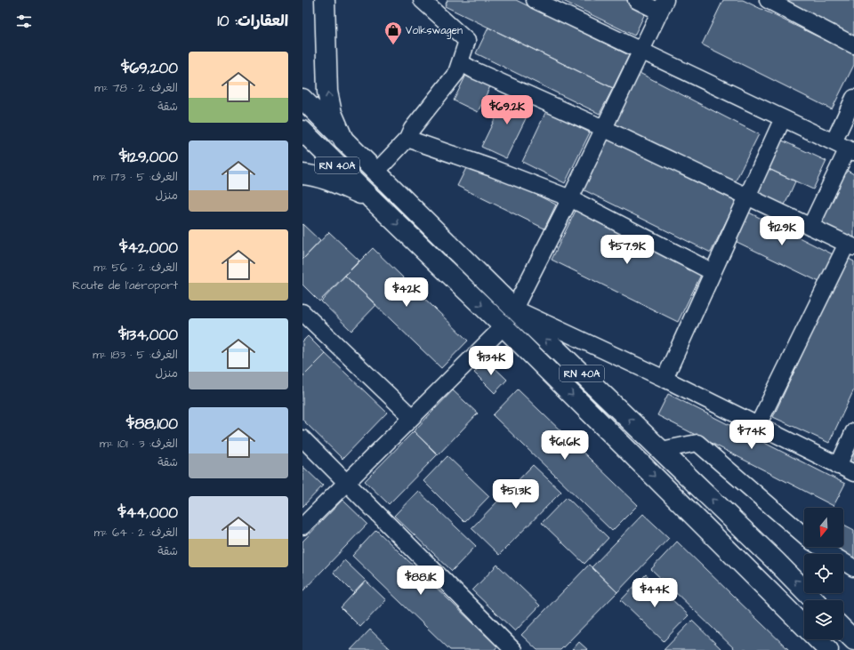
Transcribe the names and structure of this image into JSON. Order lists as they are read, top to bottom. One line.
{"streets":{"main road":["RN 40A"]},"places":{"shop":["Volkswagen"]},"north":"bottom","page":{"heading":"العقارات: 10","list":[{"name":"$69,200","note":"الغرف: 2 · 78 m² · شقة"},{"name":"$129,000","note":"الغرف: 5 · 173 m² · منزل"},{"name":"$42,000","note":"الغرف: 2 · 56 m² · Route de l'aéroport"},{"name":"$134,000","note":"الغرف: 5 · 183 m² · منزل"},{"name":"$88,100","note":"الغرف: 3 · 101 m² · شقة"},{"name":"$44,000","note":"الغرف: 2 · 64 m² · شقة"}],"price":["$69.2K","$129K","$57.9K","$42K","$134K","$74K","$61.6K","$51.3K","$88.1K","$44K"]}}
